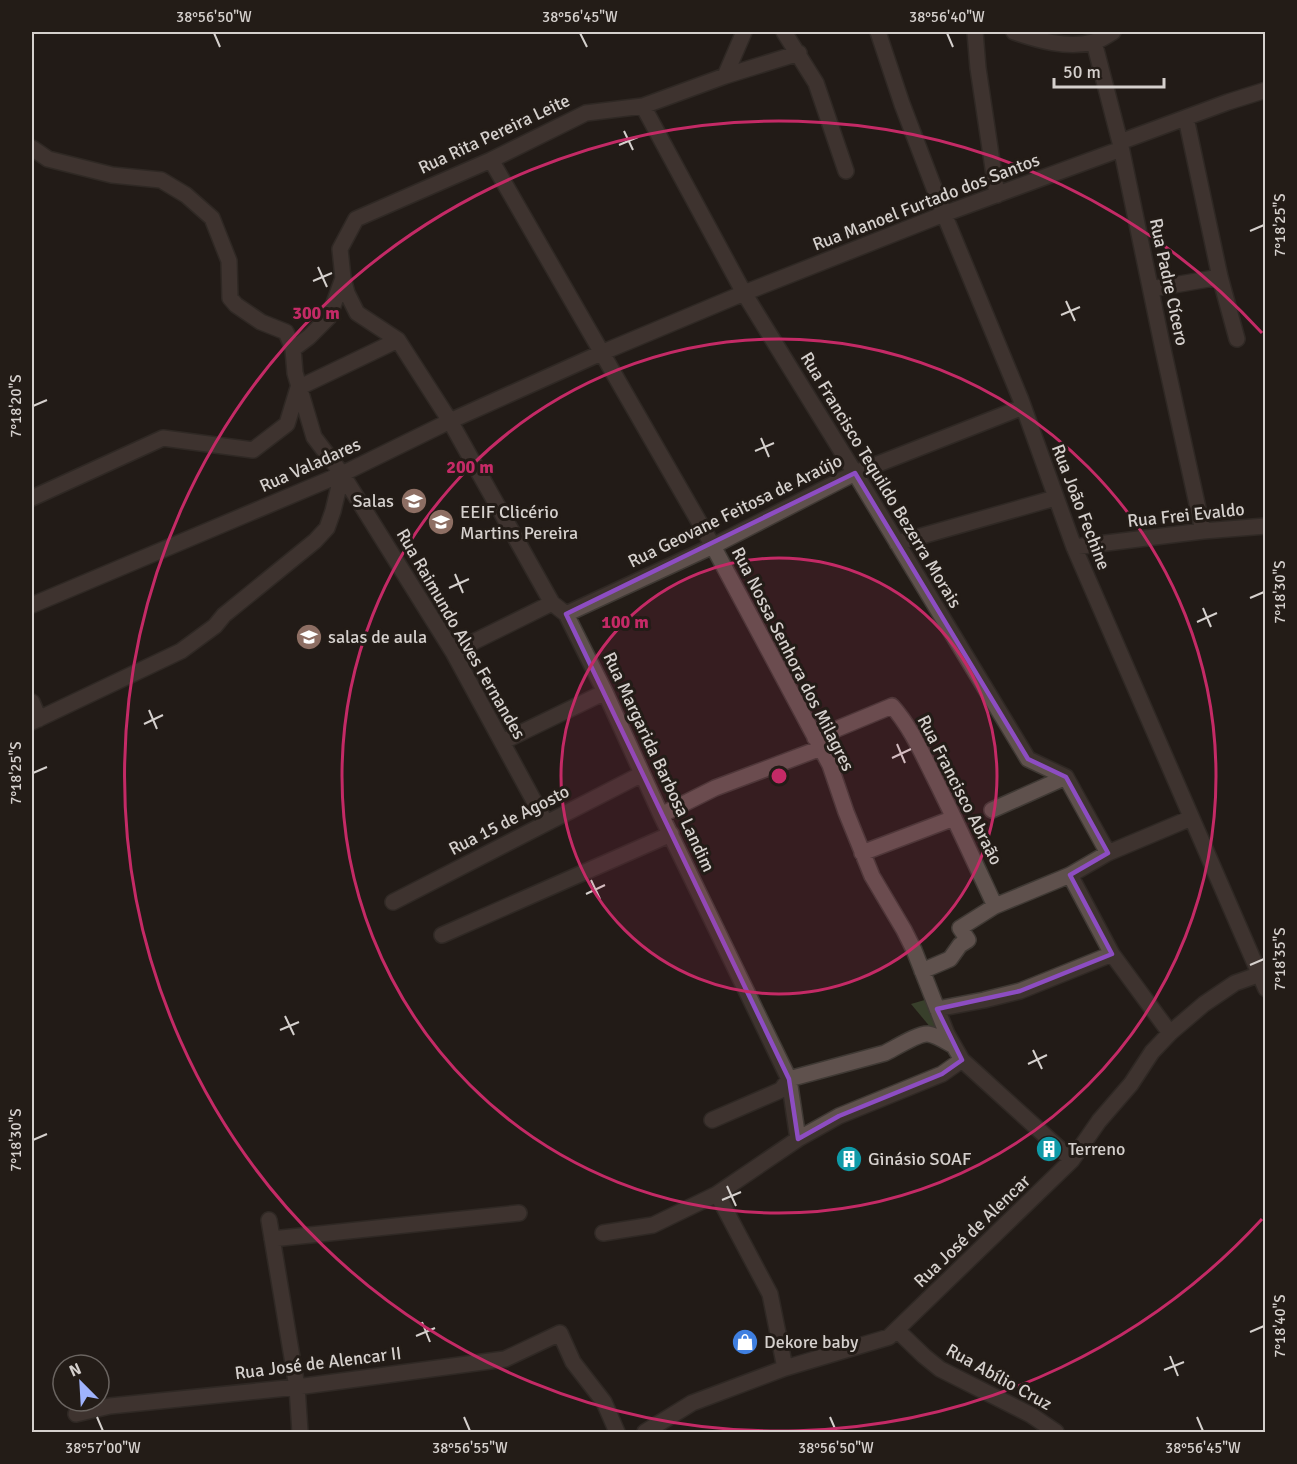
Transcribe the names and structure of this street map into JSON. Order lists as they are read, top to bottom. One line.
{"streets":{"street":["Rua Rita Pereira Leite","Rua Manoel Furtado dos Santos","Rua Padre Cícero","Rua Valadares","Rua Francisco Tequildo Bezerra Morais","Rua João Fechine","Rua Geovane Feitosa de Araújo","Rua Frei Evaldo","Rua Raimundo Alves Fernandes","Rua Nossa Senhora dos Milagres","Rua Margarida Barbosa Landim","Rua Francisco Abraão","Rua 15 de Agosto","Rua José de Alencar","Rua José de Alencar II","Rua Abílio Cruz"]},"crossings":[["Rua Rita Pereira Leite","Rua Francisco Tequildo Bezerra Morais"],["Rua Rita Pereira Leite","Rua Raimundo Alves Fernandes"],["Rua Rita Pereira Leite","Rua Nossa Senhora dos Milagres"],["Rua Rita Pereira Leite","Rua Margarida Barbosa Landim"],["Rua Manoel Furtado dos Santos","Rua Padre Cícero"],["Rua Manoel Furtado dos Santos","Rua Valadares"],["Rua Manoel Furtado dos Santos","Rua Francisco Tequildo Bezerra Morais"],["Rua Manoel Furtado dos Santos","Rua João Fechine"],["Rua Manoel Furtado dos Santos","Rua Nossa Senhora dos Milagres"],["Rua Padre Cícero","Rua Frei Evaldo"],["Rua Valadares","Rua Raimundo Alves Fernandes"],["Rua Valadares","Rua Nossa Senhora dos Milagres"],["Rua Valadares","Rua Margarida Barbosa Landim"],["Rua Francisco Tequildo Bezerra Morais","Rua Geovane Feitosa de Araújo"],["Rua João Fechine","Rua Geovane Feitosa de Araújo"],["Rua João Fechine","Rua Frei Evaldo"],["Rua João Fechine","Rua José de Alencar"],["Rua Geovane Feitosa de Araújo","Rua Nossa Senhora dos Milagres"],["Rua Geovane Feitosa de Araújo","Rua Margarida Barbosa Landim"],["Rua Raimundo Alves Fernandes","Rua 15 de Agosto"],["Rua Nossa Senhora dos Milagres","Rua Francisco Abraão"],["Rua Nossa Senhora dos Milagres","Rua José de Alencar"],["Rua Margarida Barbosa Landim","Rua 15 de Agosto"],["Rua José de Alencar","Rua Abílio Cruz"]],"places":{"school or university":["Salas","EEIF Clicério Martins Pereira","salas de aula"],"building":["Terreno","Ginásio SOAF"],"shop":["Dekore baby"]},"scale_bar":"50 m","north":"top left","coordinates":["38°56'50\"W","38°56'45\"W","38°56'40\"W","7°18'25\"S","7°18'20\"S","7°18'30\"S","7°18'35\"S","7°18'40\"S","38°57'00\"W","38°56'55\"W"],"rings":["300 m","200 m","100 m"]}
